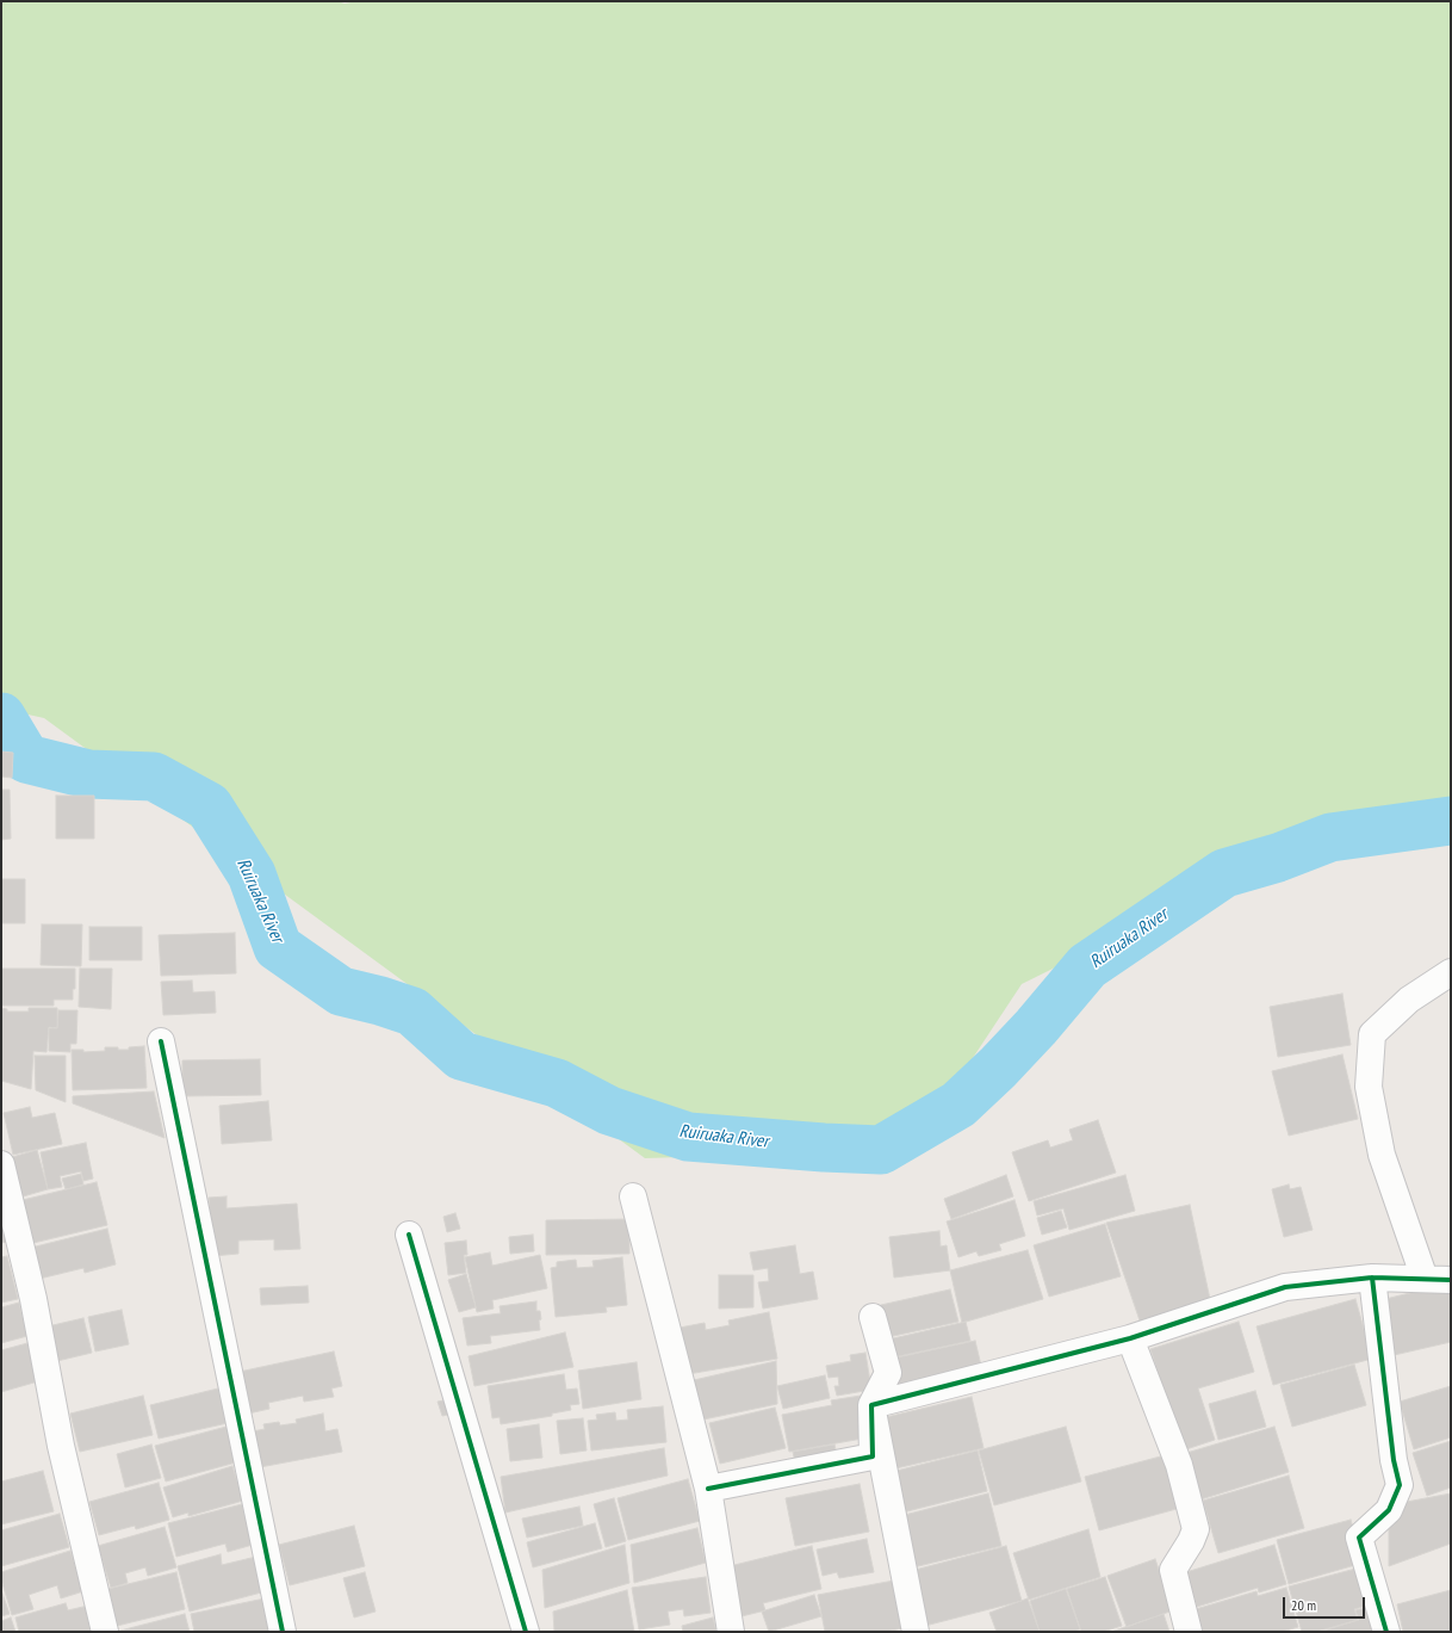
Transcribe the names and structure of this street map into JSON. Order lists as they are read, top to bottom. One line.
{"water":["Ruiruaka River"],"scale_bar":"20 m"}
